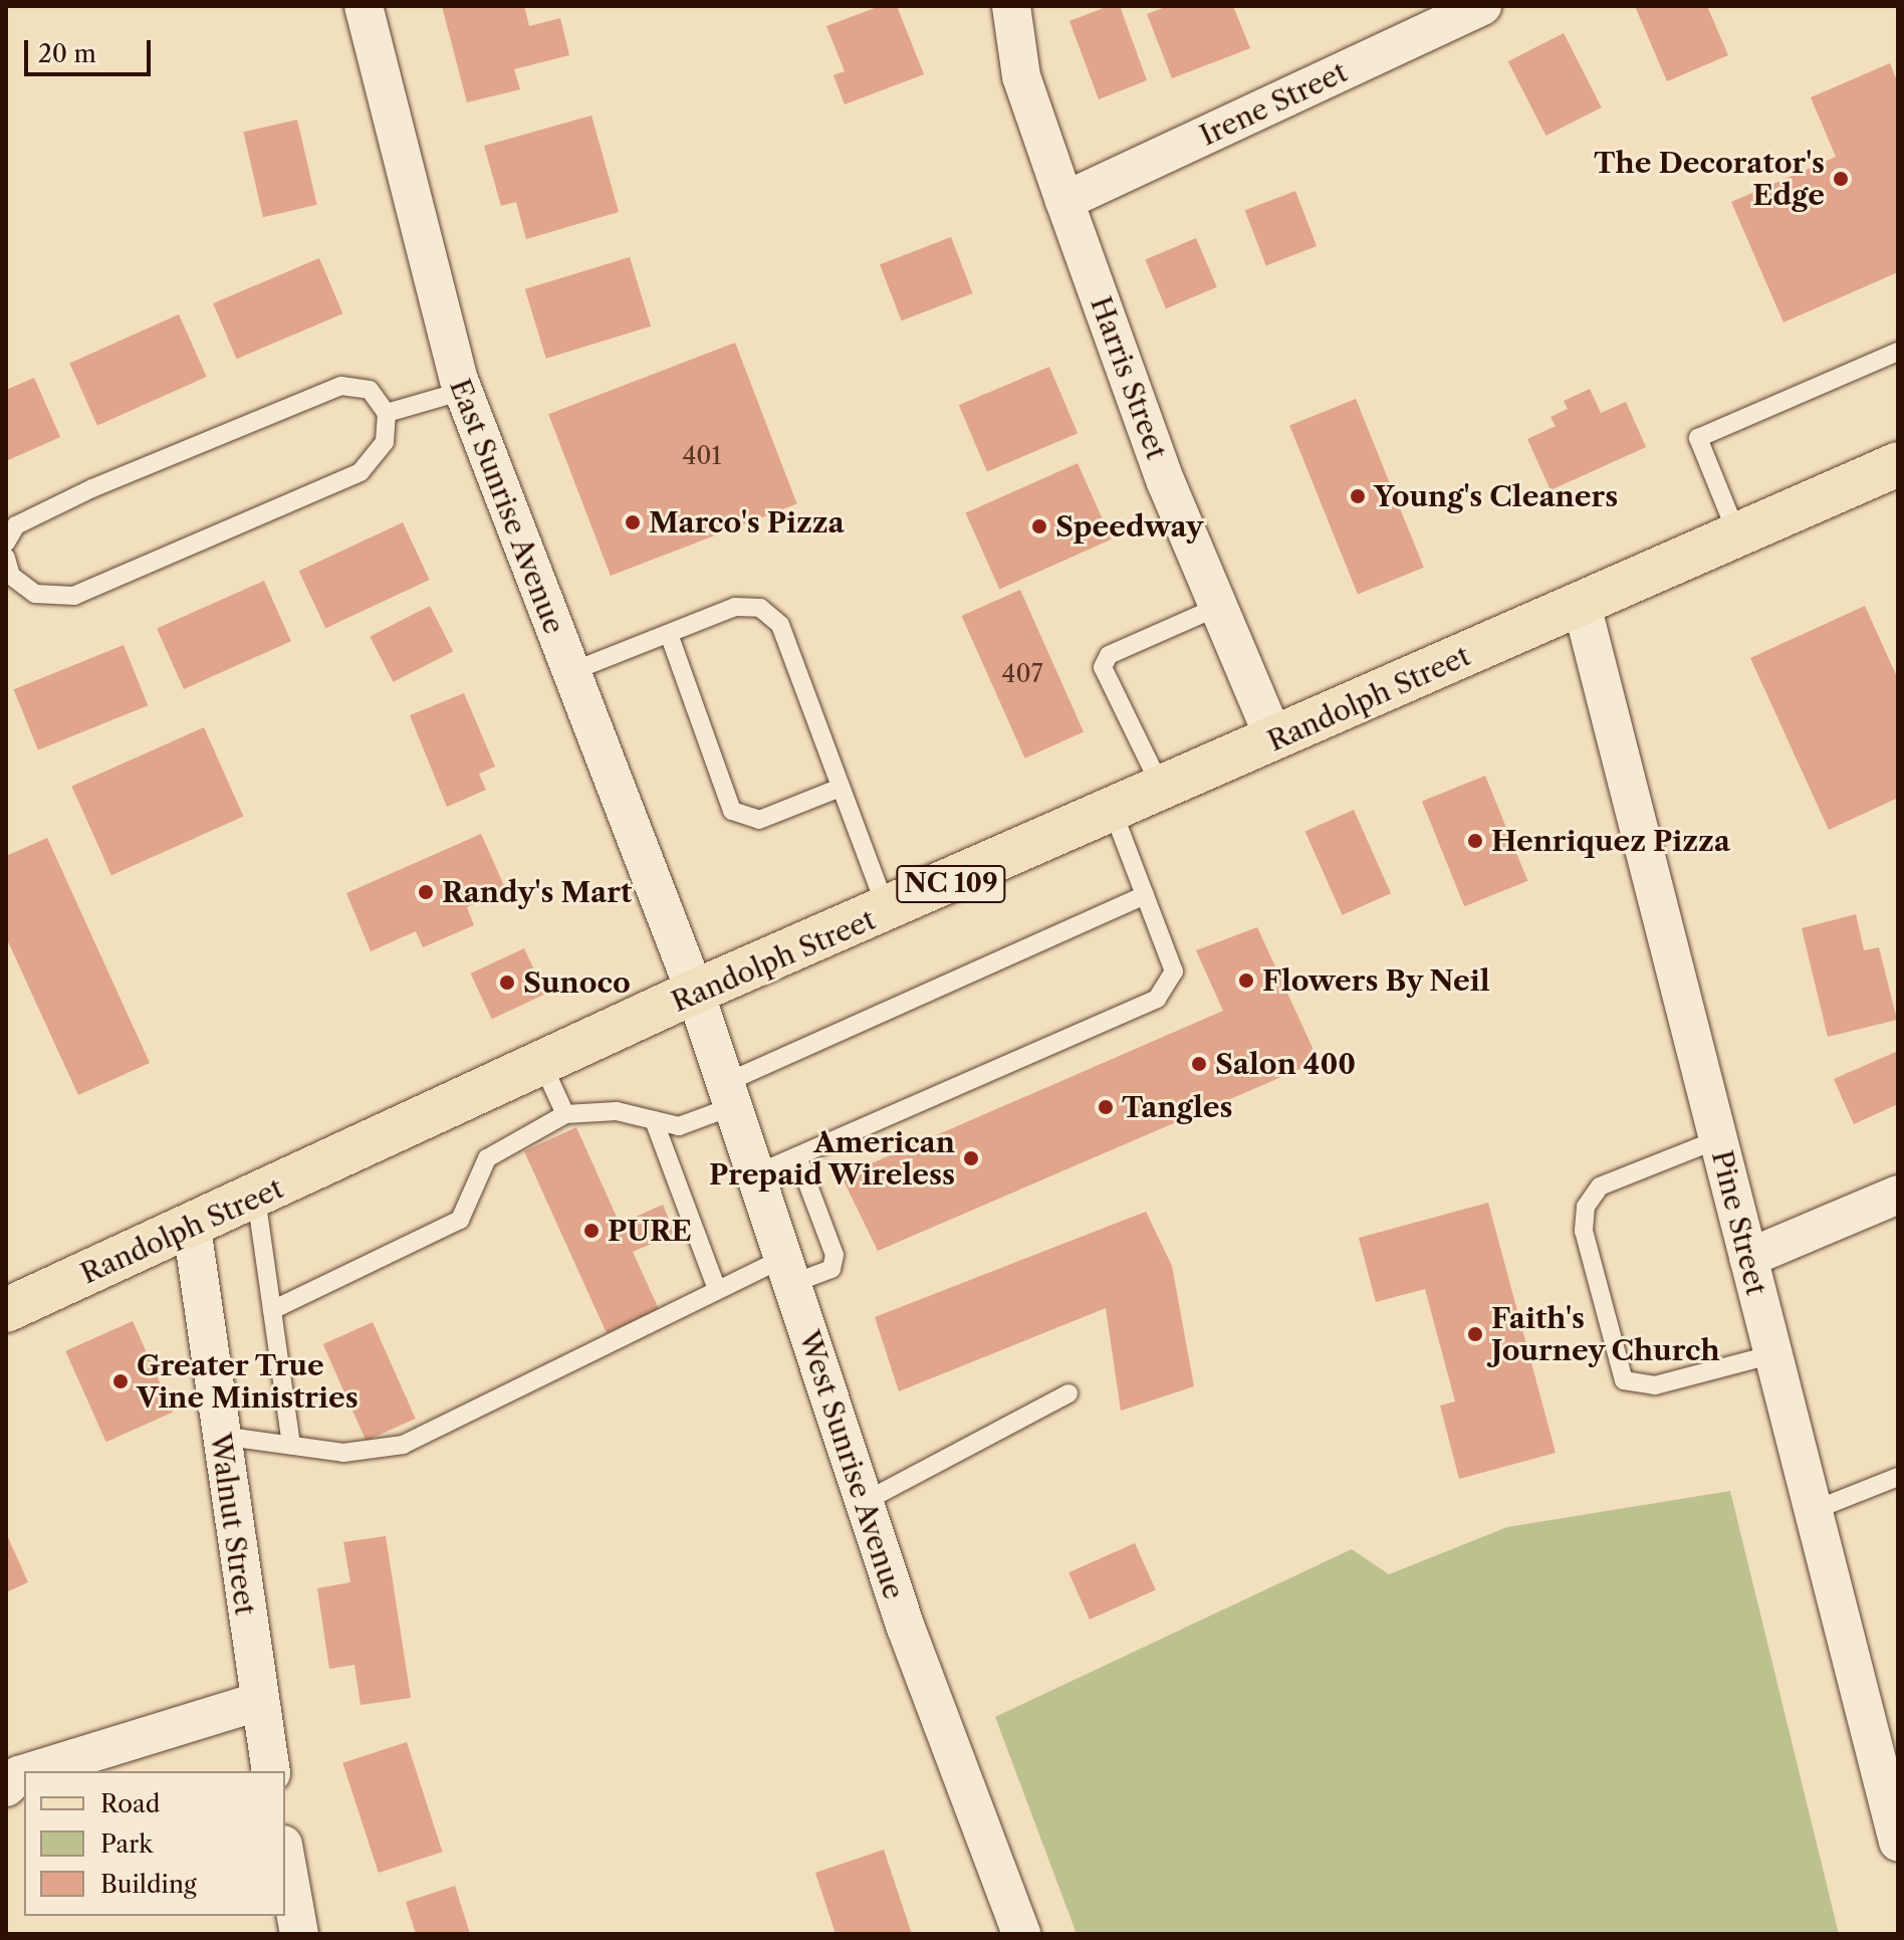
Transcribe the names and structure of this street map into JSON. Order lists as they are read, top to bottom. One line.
{"streets":{"main road":["Randolph Street","NC 109"],"street":["Irene Street","Harris Street","East Sunrise Avenue","Pine Street","West Sunrise Avenue","Walnut Street"]},"crossings":[["Irene Street","Harris Street"],["Harris Street","Randolph Street"],["East Sunrise Avenue","Randolph Street"],["East Sunrise Avenue","West Sunrise Avenue"],["Randolph Street","Pine Street"],["Randolph Street","West Sunrise Avenue"],["Randolph Street","Walnut Street"]],"places":["The Decorator's Edge","Young's Cleaners","Marco's Pizza","Speedway","Henriquez Pizza","Randy's Mart","Flowers By Neil","Sunoco","Salon 400","Tangles","American Prepaid Wireless","PURE","Faith's Journey Church","Greater True Vine Ministries"],"house_numbers":["401","407"],"legend":["Road","Park","Building"],"scale_bar":"20 m"}
